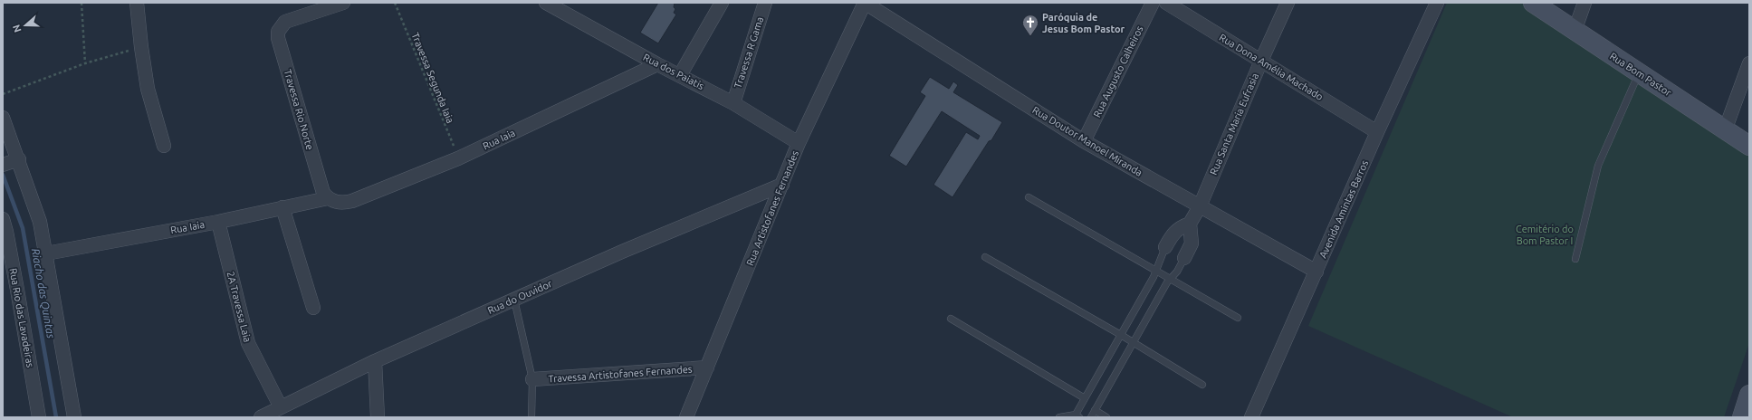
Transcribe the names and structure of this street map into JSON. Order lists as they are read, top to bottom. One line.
{"streets":{"main road":["Rua Bom Pastor"],"street":["Travessa R Gama","Rua Dona Amélia Machado","Rua dos Paiatis","Rua Augusto Calheiros","Travessa Rio Norte","Rua Santa Maria Eufrasia","Rua Iaia","Rua Doutor Manoel Miranda","Rua Artistofanes Fernandes","Avenida Amintas Barros","Rua do Ouvidor","2A Travessa Laia","Rua Rio das Lavadeiras","Travessa Artistofanes Fernandes"],"path":["Travessa Segunda Iaia"]},"crossings":[["Travessa R Gama","Rua dos Paiatis"],["Rua Dona Amélia Machado","Rua Santa Maria Eufrasia"],["Rua Dona Amélia Machado","Avenida Amintas Barros"],["Rua dos Paiatis","Rua Iaia"],["Rua dos Paiatis","Rua Artistofanes Fernandes"],["Rua Augusto Calheiros","Rua Doutor Manoel Miranda"],["Travessa Segunda Iaia","Rua Iaia"],["Travessa Rio Norte","Rua Iaia"],["Rua Santa Maria Eufrasia","Rua Doutor Manoel Miranda"],["Rua Iaia","2A Travessa Laia"],["Rua Doutor Manoel Miranda","Rua Artistofanes Fernandes"],["Rua Doutor Manoel Miranda","Avenida Amintas Barros"],["Rua Artistofanes Fernandes","Rua do Ouvidor"],["Rua Artistofanes Fernandes","Travessa Artistofanes Fernandes"],["Rua do Ouvidor","2A Travessa Laia"]],"water":["Riacho das Quintas"],"parks":["Cemitério do Bom Pastor I"],"places":{"church":["Paróquia de Jesus Bom Pastor"]},"north":"left"}
